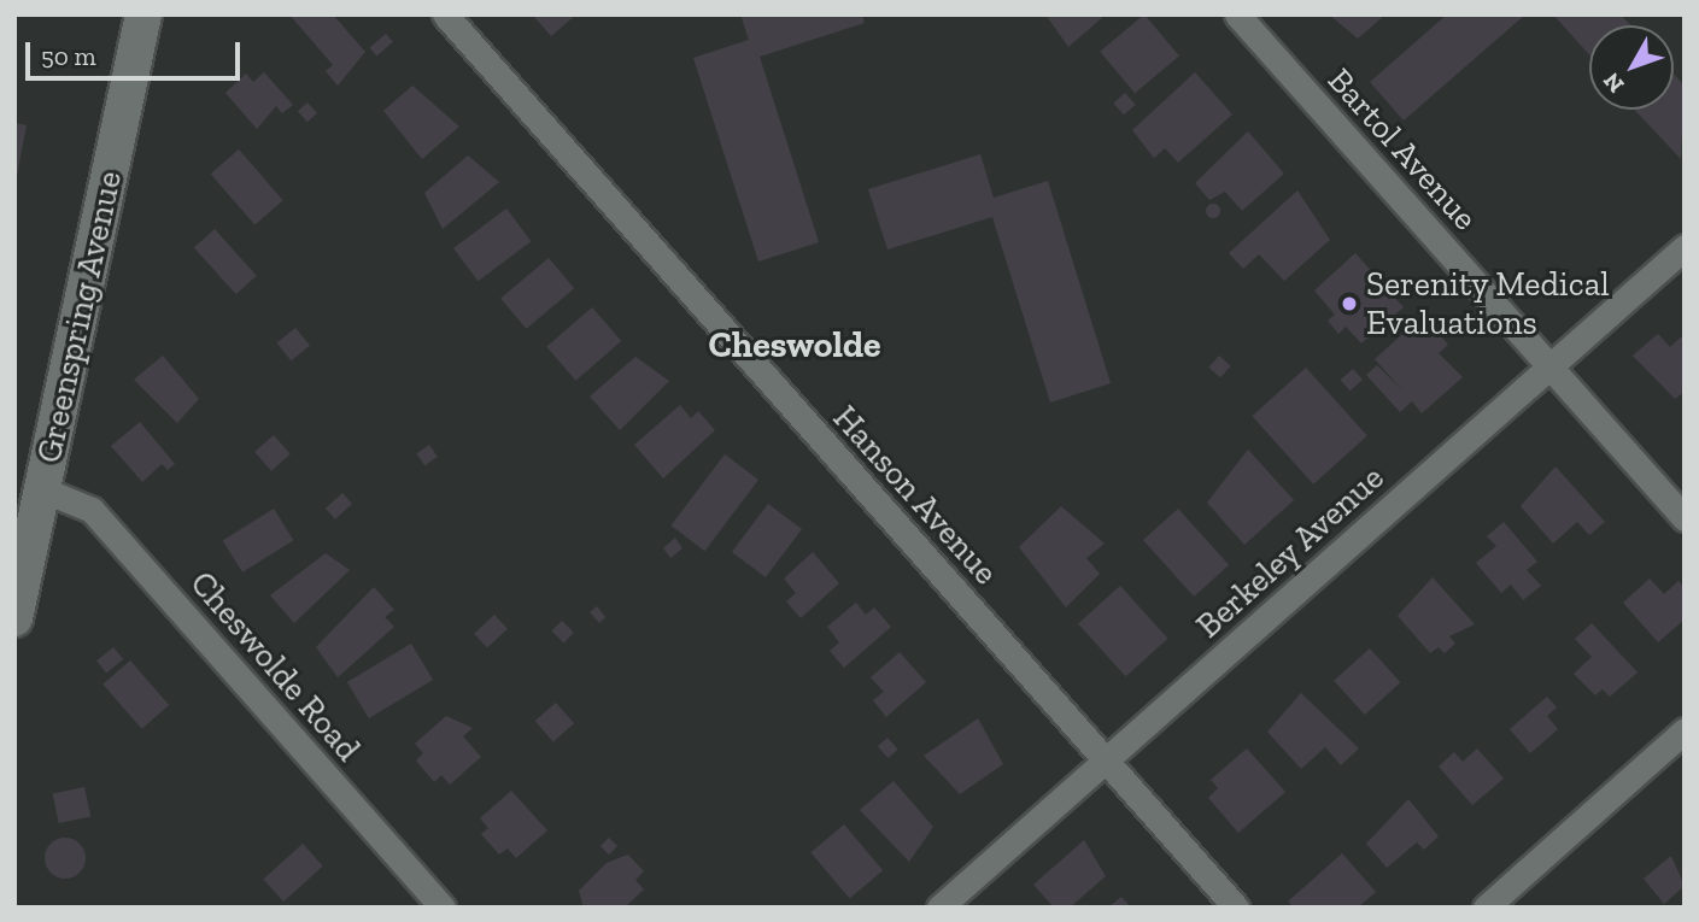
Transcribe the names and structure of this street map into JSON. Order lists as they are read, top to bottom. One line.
{"streets":{"main road":["Greenspring Avenue"],"street":["Bartol Avenue","Hanson Avenue","Berkeley Avenue","Cheswolde Road"]},"crossings":[["Bartol Avenue","Berkeley Avenue"],["Greenspring Avenue","Cheswolde Road"],["Hanson Avenue","Berkeley Avenue"]],"districts":["Cheswolde"],"places":["Serenity Medical Evaluations"],"scale_bar":"50 m","north":"bottom left"}
